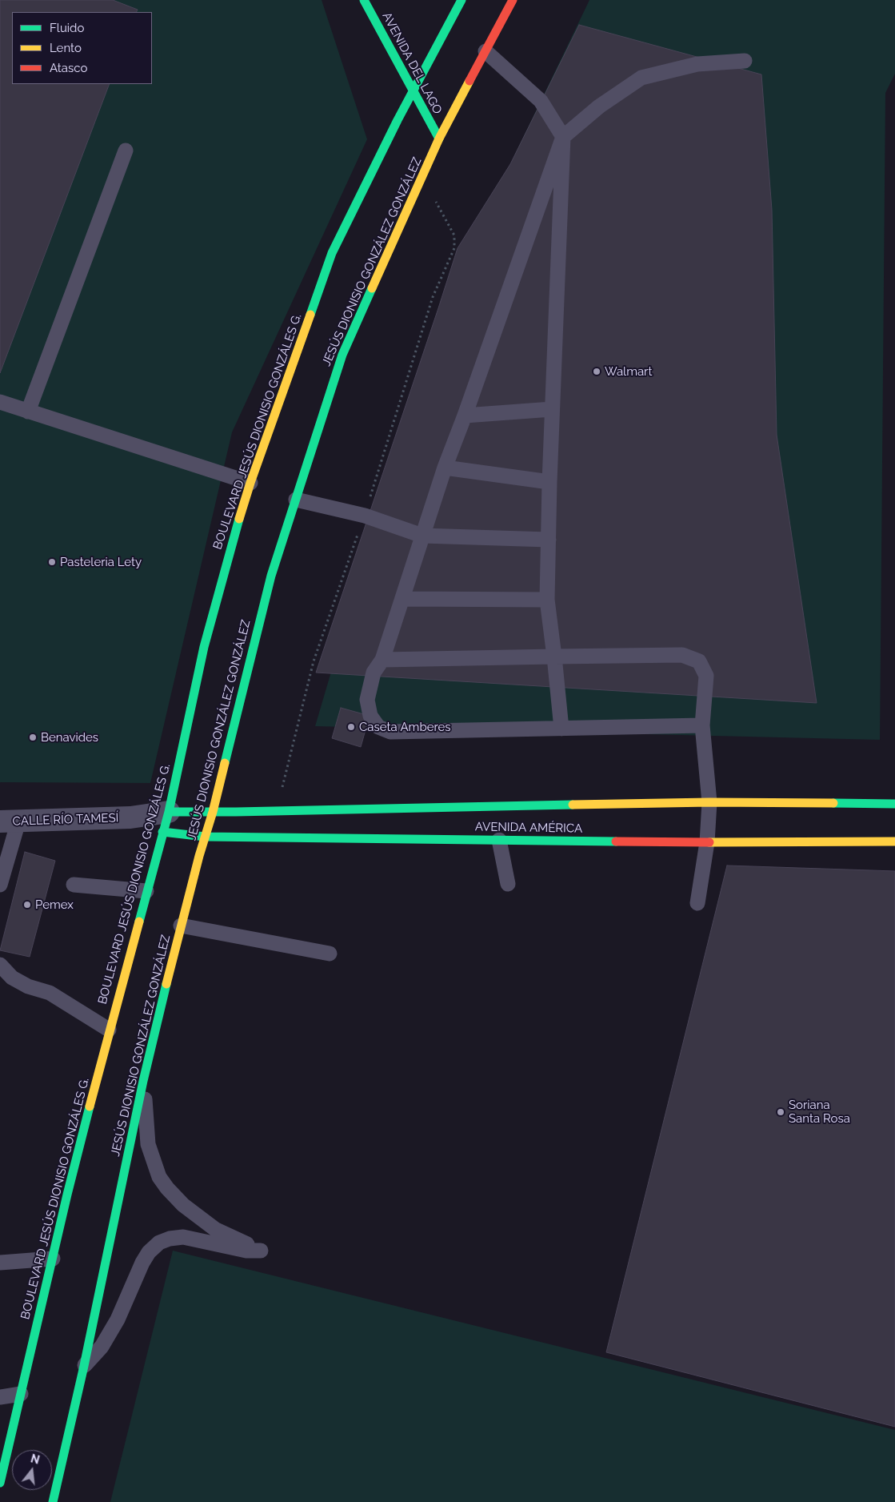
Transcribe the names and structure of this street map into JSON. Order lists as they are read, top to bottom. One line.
{"streets":{"main road":["AVENIDA DEL LAGO","JESÚS DIONISIO GONZÁLEZ GONZÁLEZ","BOULEVARD JESÚS DIONISIO GONZÁLES G.","AVENIDA AMÉRICA"],"street":["CALLE RÍO TAMESÍ"]},"crossings":[["AVENIDA DEL LAGO","JESÚS DIONISIO GONZÁLEZ GONZÁLEZ"],["AVENIDA DEL LAGO","BOULEVARD JESÚS DIONISIO GONZÁLES G."],["JESÚS DIONISIO GONZÁLEZ GONZÁLEZ","AVENIDA AMÉRICA"],["BOULEVARD JESÚS DIONISIO GONZÁLES G.","CALLE RÍO TAMESÍ"],["BOULEVARD JESÚS DIONISIO GONZÁLES G.","AVENIDA AMÉRICA"],["CALLE RÍO TAMESÍ","AVENIDA AMÉRICA"]],"places":["Walmart","Pasteleria Lety","Caseta Amberes","Benavides","Pemex","Soriana Santa Rosa"],"legend":["Fluido","Lento","Atasco"],"north":"top"}
